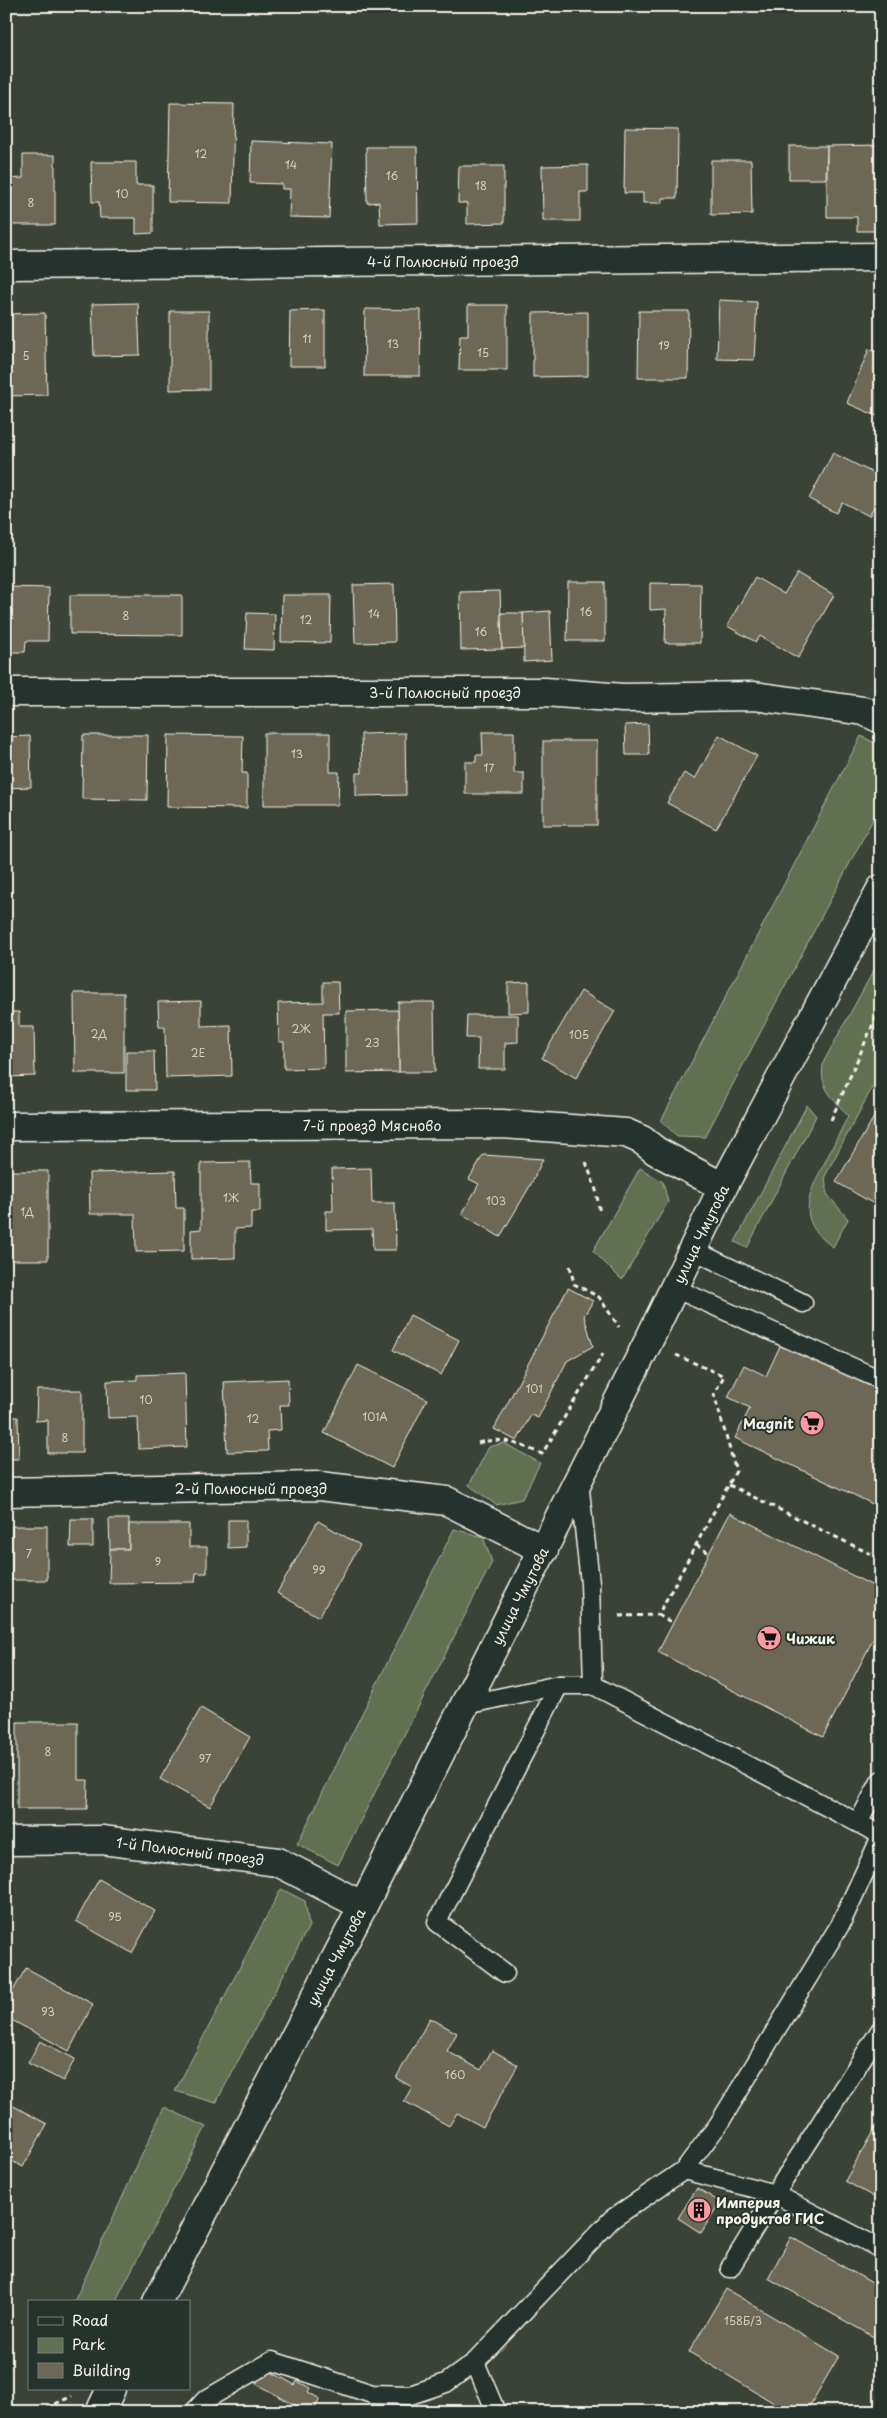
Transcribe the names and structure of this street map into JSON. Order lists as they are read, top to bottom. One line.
{"streets":{"street":["4-й Полюсный проезд","3-й Полюсный проезд","7-й проезд Мясново","улица Чмутова","2-й Полюсный проезд","1-й Полюсный проезд"]},"crossings":[["7-й проезд Мясново","улица Чмутова"],["улица Чмутова","2-й Полюсный проезд"],["улица Чмутова","1-й Полюсный проезд"]],"places":{"supermarket":["Magnit","Чижик"],"building":["Империя продуктов ГИС"]},"house_numbers":["12","14","16","18","10","8","11","13","19","15","5","16","14","8","12","16","13","17","2Ж","2Д","105","2З","2Е","1Ж","103","1Д","101","10","101А","12","8","7","9","99","8","97","95","93","160","158Б/3"],"legend":["Road","Park","Building"]}
